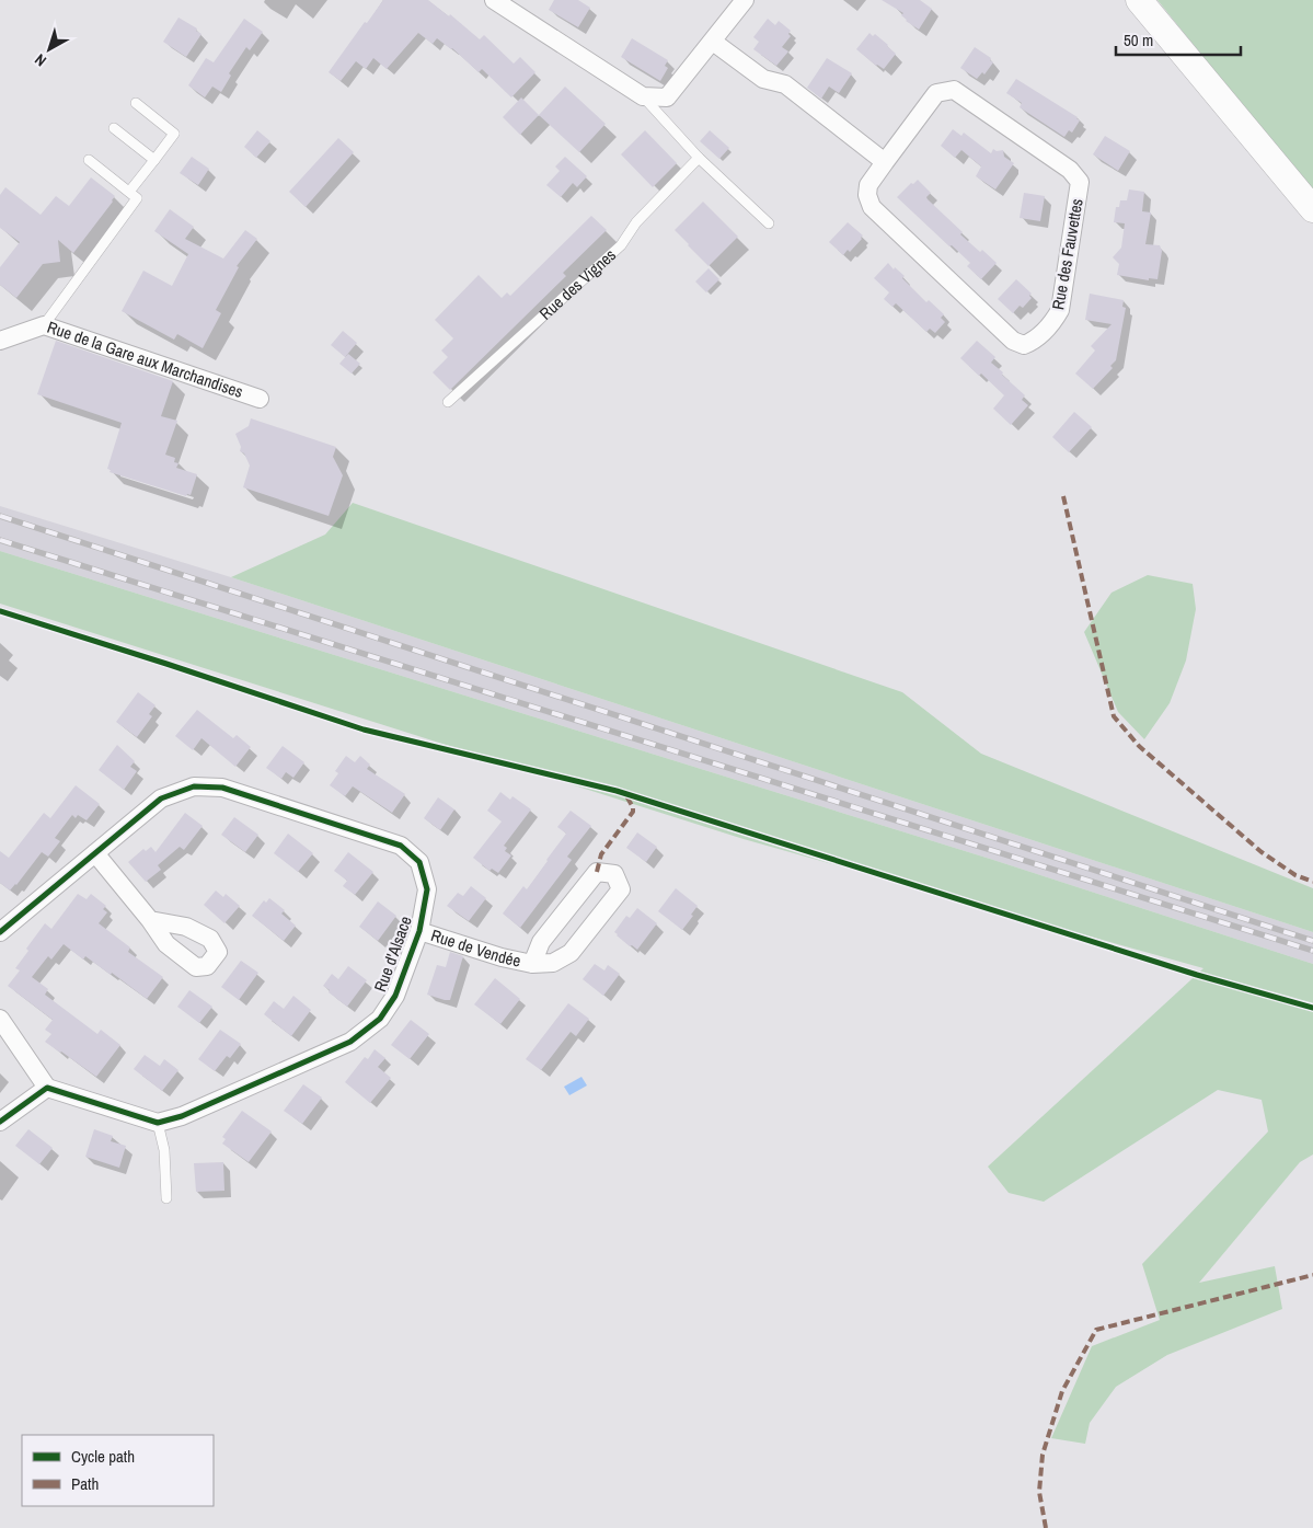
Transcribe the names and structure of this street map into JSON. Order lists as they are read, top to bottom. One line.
{"streets":{"street":["Rue des Fauvettes","Rue de la Gare aux Marchandises","Rue de Vendée","Rue d'Alsace"],"lane":["Rue des Vignes"]},"crossings":[["Rue de Vendée","Rue d'Alsace"]],"legend":["Cycle path","Path"],"scale_bar":"50 m","north":"bottom left"}
